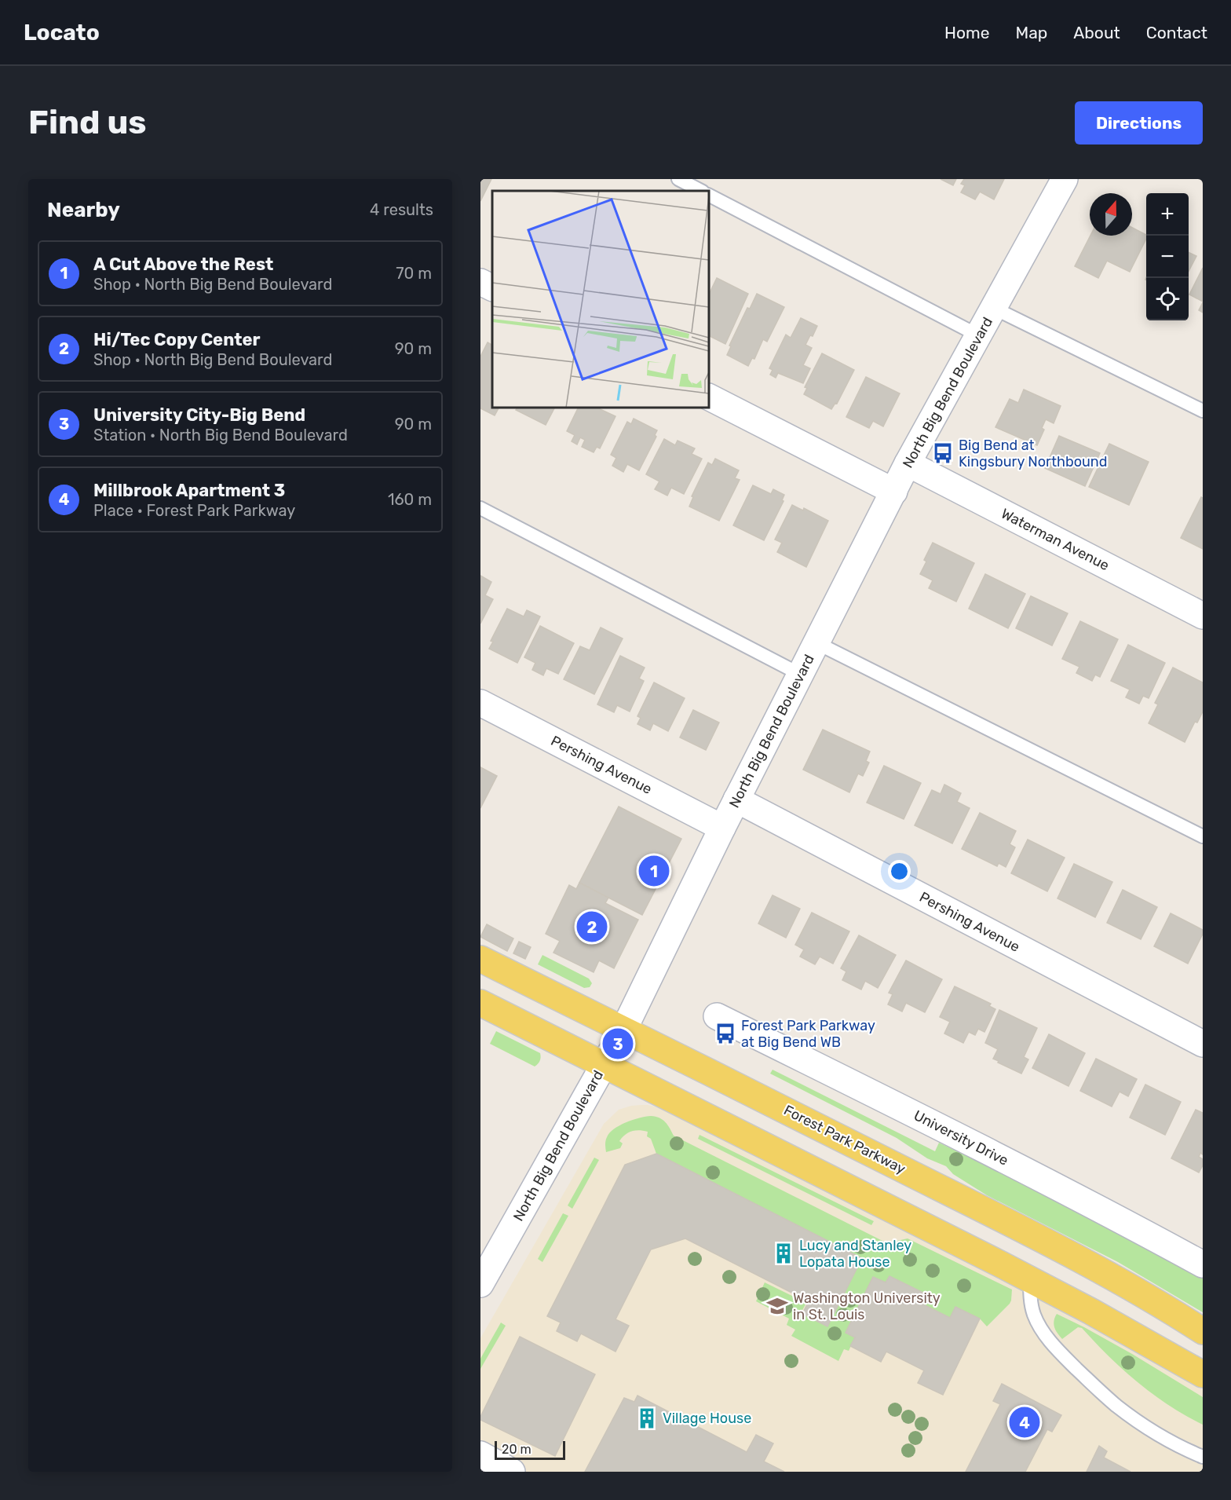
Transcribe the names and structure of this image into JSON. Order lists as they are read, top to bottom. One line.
{"streets":{"main road":["Forest Park Parkway"],"street":["North Big Bend Boulevard","Waterman Avenue","Pershing Avenue","University Drive"]},"crossings":[["North Big Bend Boulevard","Waterman Avenue"],["North Big Bend Boulevard","Pershing Avenue"],["North Big Bend Boulevard","Forest Park Parkway"]],"places":{"bus stop":["Big Bend at Kingsbury Northbound","Forest Park Parkway at Big Bend WB"],"building":["Lucy and Stanley Lopata House","Village House"],"school or university":["Washington University in St. Louis"]},"scale_bar":"20 m","north":"top","page":{"header":"Locato","nav":["Home","Map","About","Contact"],"buttons":"Directions","title":"Find us","heading":["Nearby","4 results"],"map_buttons":["+","−"],"list":[{"mark":"1","name":"A Cut Above the Rest","note":"Shop · North Big Bend Boulevard","value":"70 m"},{"mark":"2","name":"Hi/Tec Copy Center","note":"Shop · North Big Bend Boulevard","value":"90 m"},{"mark":"3","name":"University City-Big Bend","note":"Station · North Big Bend Boulevard","value":"90 m"},{"mark":"4","name":"Millbrook Apartment 3","note":"Place · Forest Park Parkway","value":"160 m"}],"pins":["1","2","3","4"],"scale":"20 m"}}
